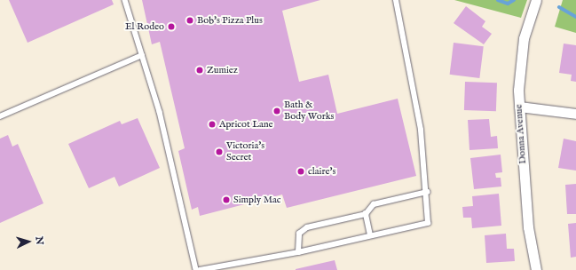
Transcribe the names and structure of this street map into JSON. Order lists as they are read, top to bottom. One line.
{"streets":{"street":["Donna Avenue"]},"places":["Bob's Pizza Plus","El Rodeo","Zumiez","Bath & Body Works","Apricot Lane","Victoria's Secret","claire's","Simply Mac"],"north":"right"}
